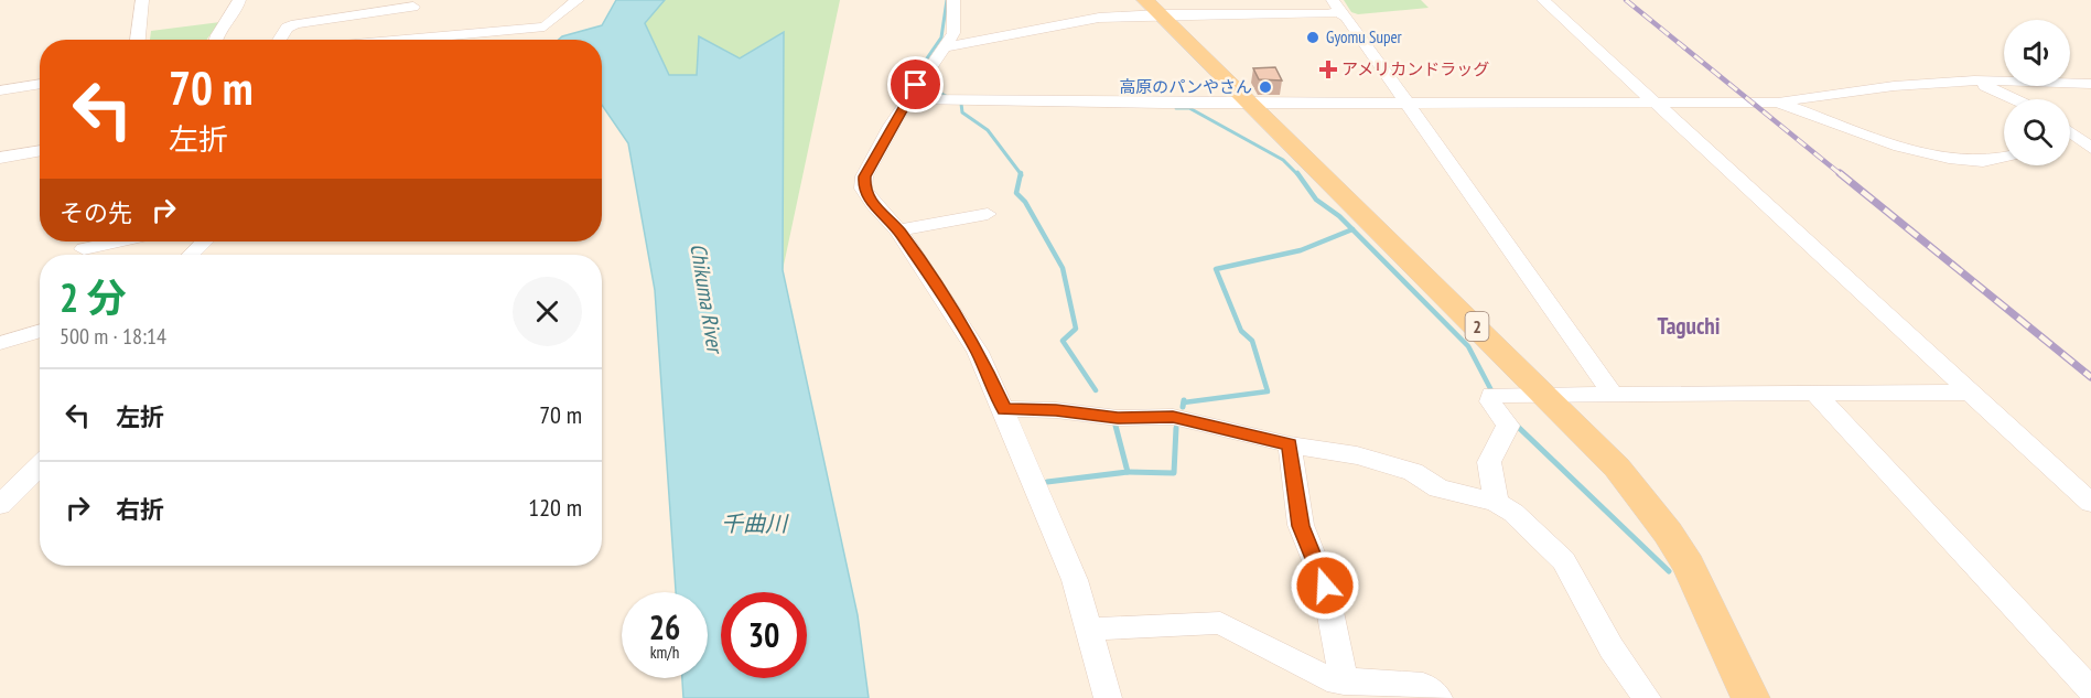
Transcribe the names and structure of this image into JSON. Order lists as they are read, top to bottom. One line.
{"streets":{"main road":["2"]},"districts":["Taguchi"],"water":["Chikuma River","千曲川"],"places":{"other":["Gyomu Super","高原のパンやさん"],"health":["アメリカンドラッグ"]},"page":{"turn":["70 m","左折"],"then":"その先","heading":["2 分","500 m · 18:14"],"list":[{"name":"左折","value":"70 m"},{"name":"右折","value":"120 m"}],"speed":"26 km/h","limit":"30"}}
